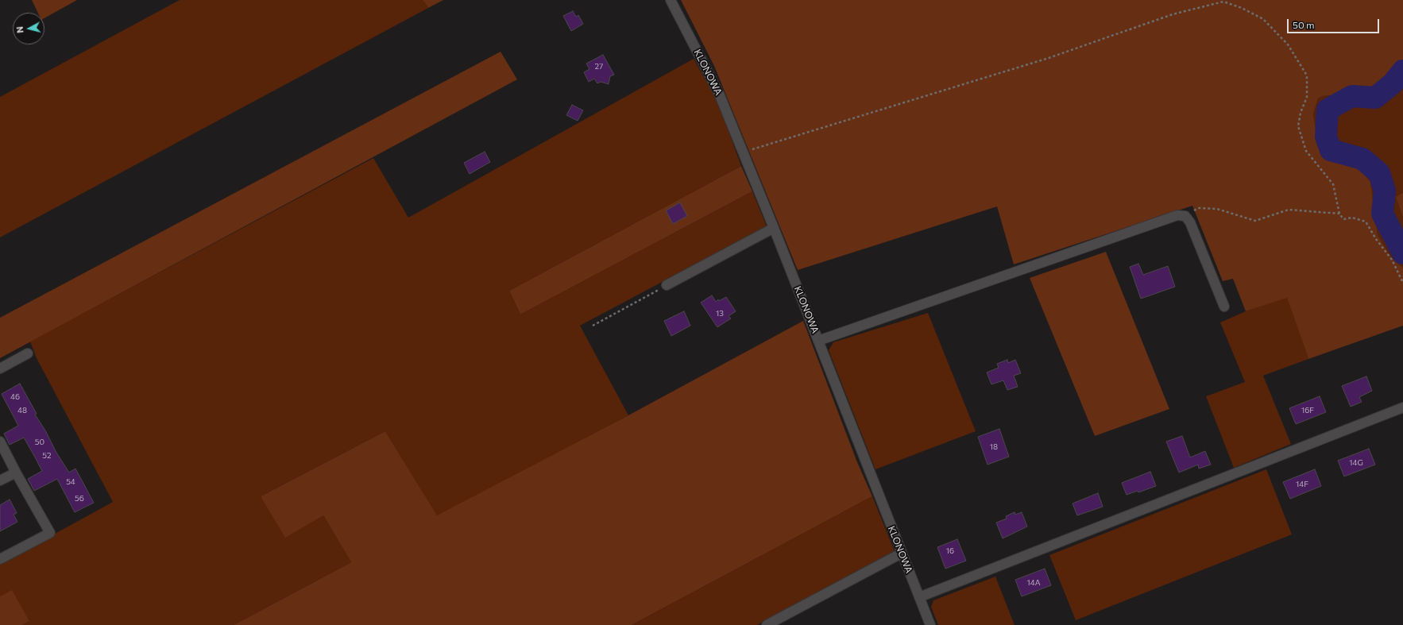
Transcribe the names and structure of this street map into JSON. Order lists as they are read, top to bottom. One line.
{"streets":{"street":["KLONOWA"]},"house_numbers":["27","13","46","48","16F","50","18","52","14G","54","14F","56","16","14A"],"scale_bar":"50 m","north":"left"}
